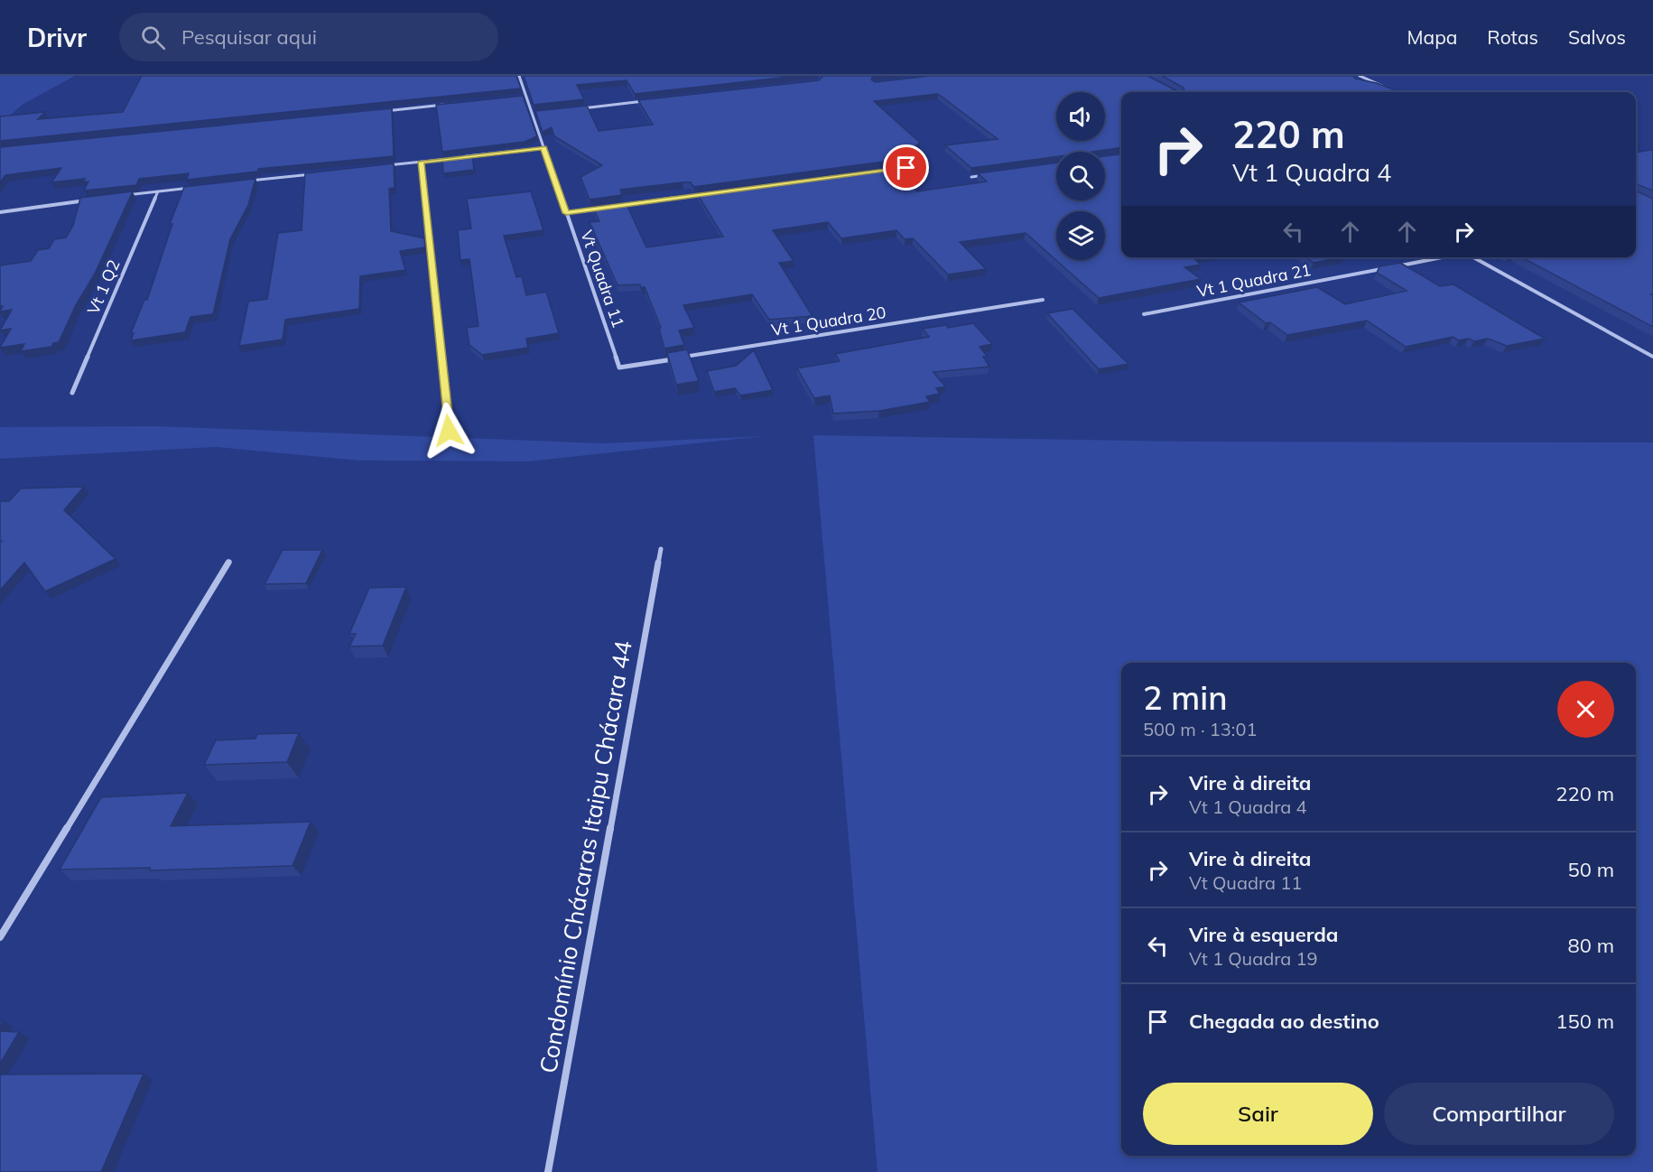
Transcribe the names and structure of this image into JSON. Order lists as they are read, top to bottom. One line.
{"streets":{"street":["Vt Quadra 11","Vt 1 Quadra 21","Vt 1 Q2","Vt 1 Quadra 20","Condomínio Chácaras Itaipu Chácara 44"]},"crossings":[["Vt Quadra 11","Vt 1 Quadra 20"]],"page":{"header":"Drivr","search":"Pesquisar aqui","nav":["Mapa","Rotas","Salvos"],"turn":["220 m","Vt 1 Quadra 4"],"heading":["2 min","500 m · 13:01"],"list":[{"name":"Vire à direita","note":"Vt 1 Quadra 4","value":"220 m"},{"name":"Vire à direita","note":"Vt Quadra 11","value":"50 m"},{"name":"Vire à esquerda","note":"Vt 1 Quadra 19","value":"80 m"},{"name":"Chegada ao destino","value":"150 m"}],"buttons":["Sair","Compartilhar"]}}
